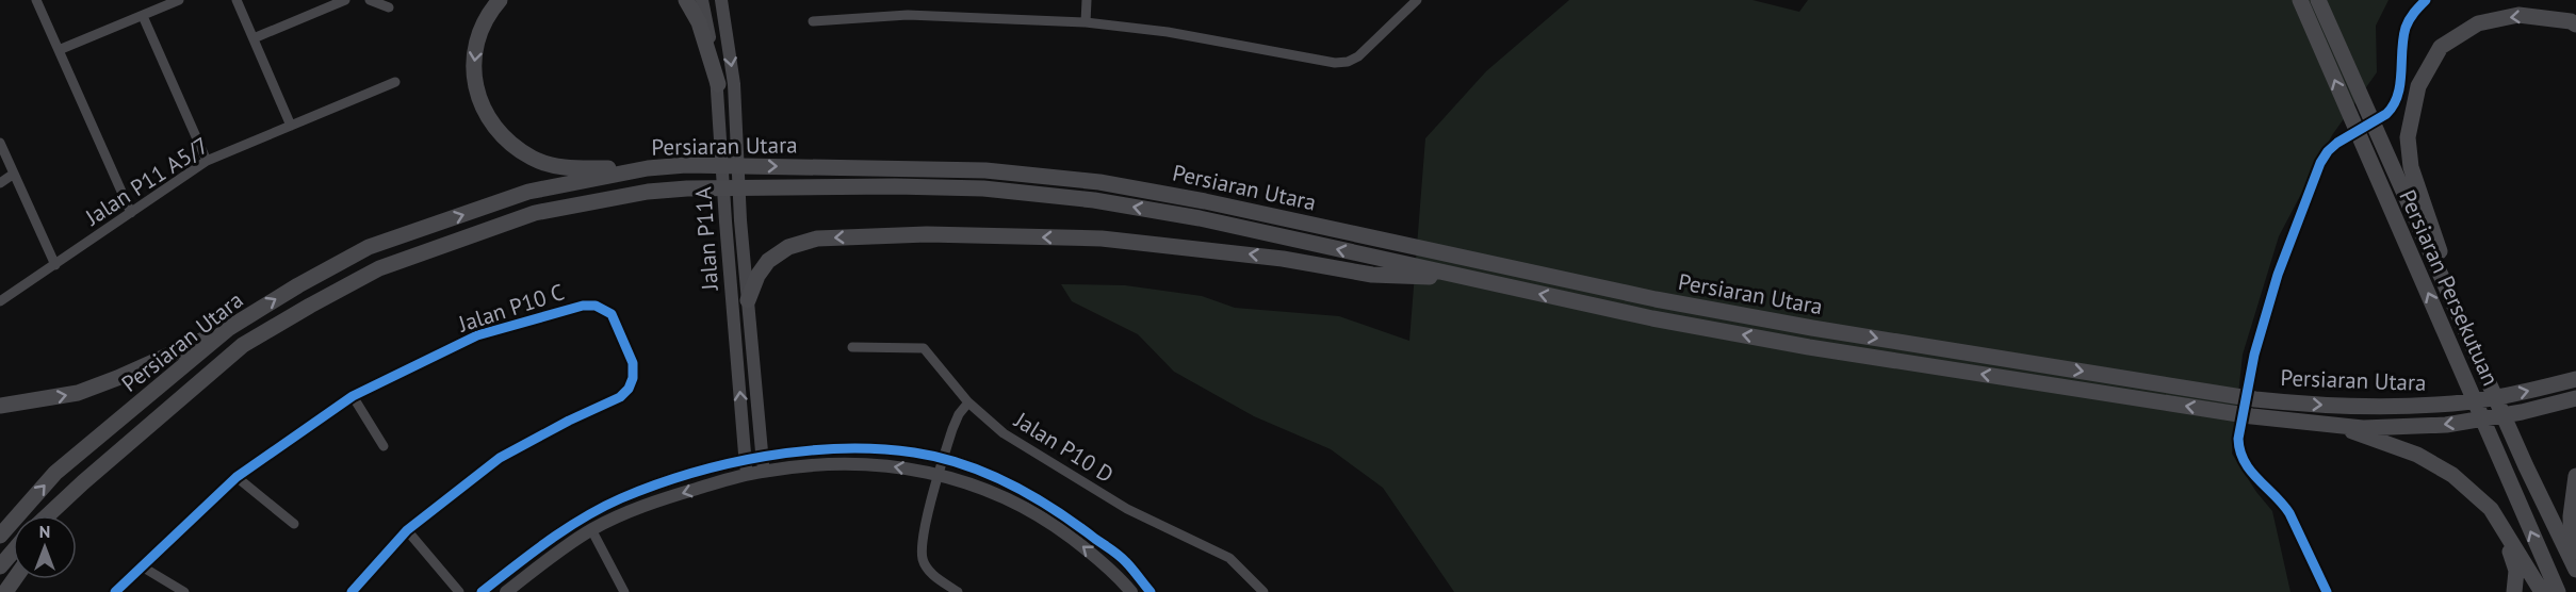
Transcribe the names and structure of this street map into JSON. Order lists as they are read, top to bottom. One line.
{"streets":{"main road":["Persiaran Utara","Persiaran Persekutuan"],"street":["Jalan P11 A5/7","Jalan P11A","Jalan P10 C","Jalan P10 D"]},"north":"top"}
